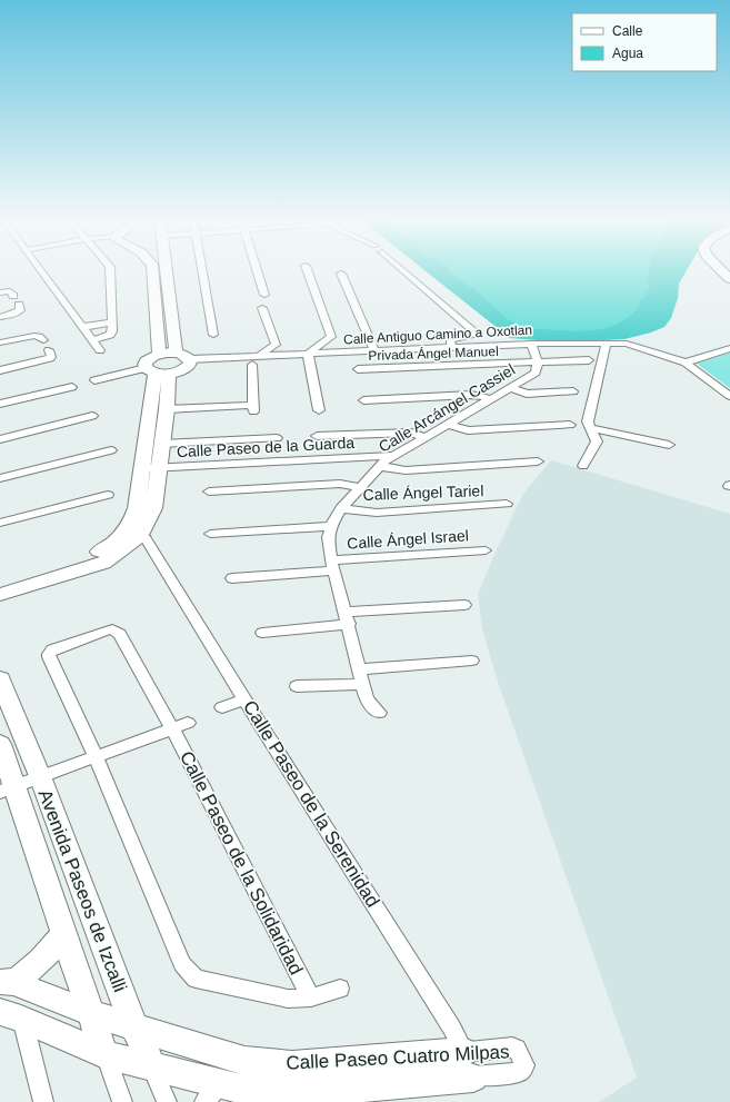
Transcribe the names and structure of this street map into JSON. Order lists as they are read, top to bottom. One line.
{"streets":{"street":["Calle Antiguo Camino a Oxotlan","Privada Ángel Manuel","Calle Arcángel Cassiel","Calle Paseo de la Guarda","Calle Ángel Tariel","Calle Ángel Israel","Calle Paseo de la Serenidad","Calle Paseo de la Solidaridad","Avenida Paseos de Izcalli","Calle Paseo Cuatro Milpas"]},"crossings":[["Calle Antiguo Camino a Oxotlan","Calle Arcángel Cassiel"],["Privada Ángel Manuel","Calle Arcángel Cassiel"],["Calle Arcángel Cassiel","Calle Paseo de la Guarda"],["Calle Arcángel Cassiel","Calle Ángel Tariel"],["Calle Arcángel Cassiel","Calle Ángel Israel"],["Calle Paseo de la Serenidad","Calle Paseo Cuatro Milpas"],["Avenida Paseos de Izcalli","Calle Paseo Cuatro Milpas"]],"legend":["Calle","Agua"]}
